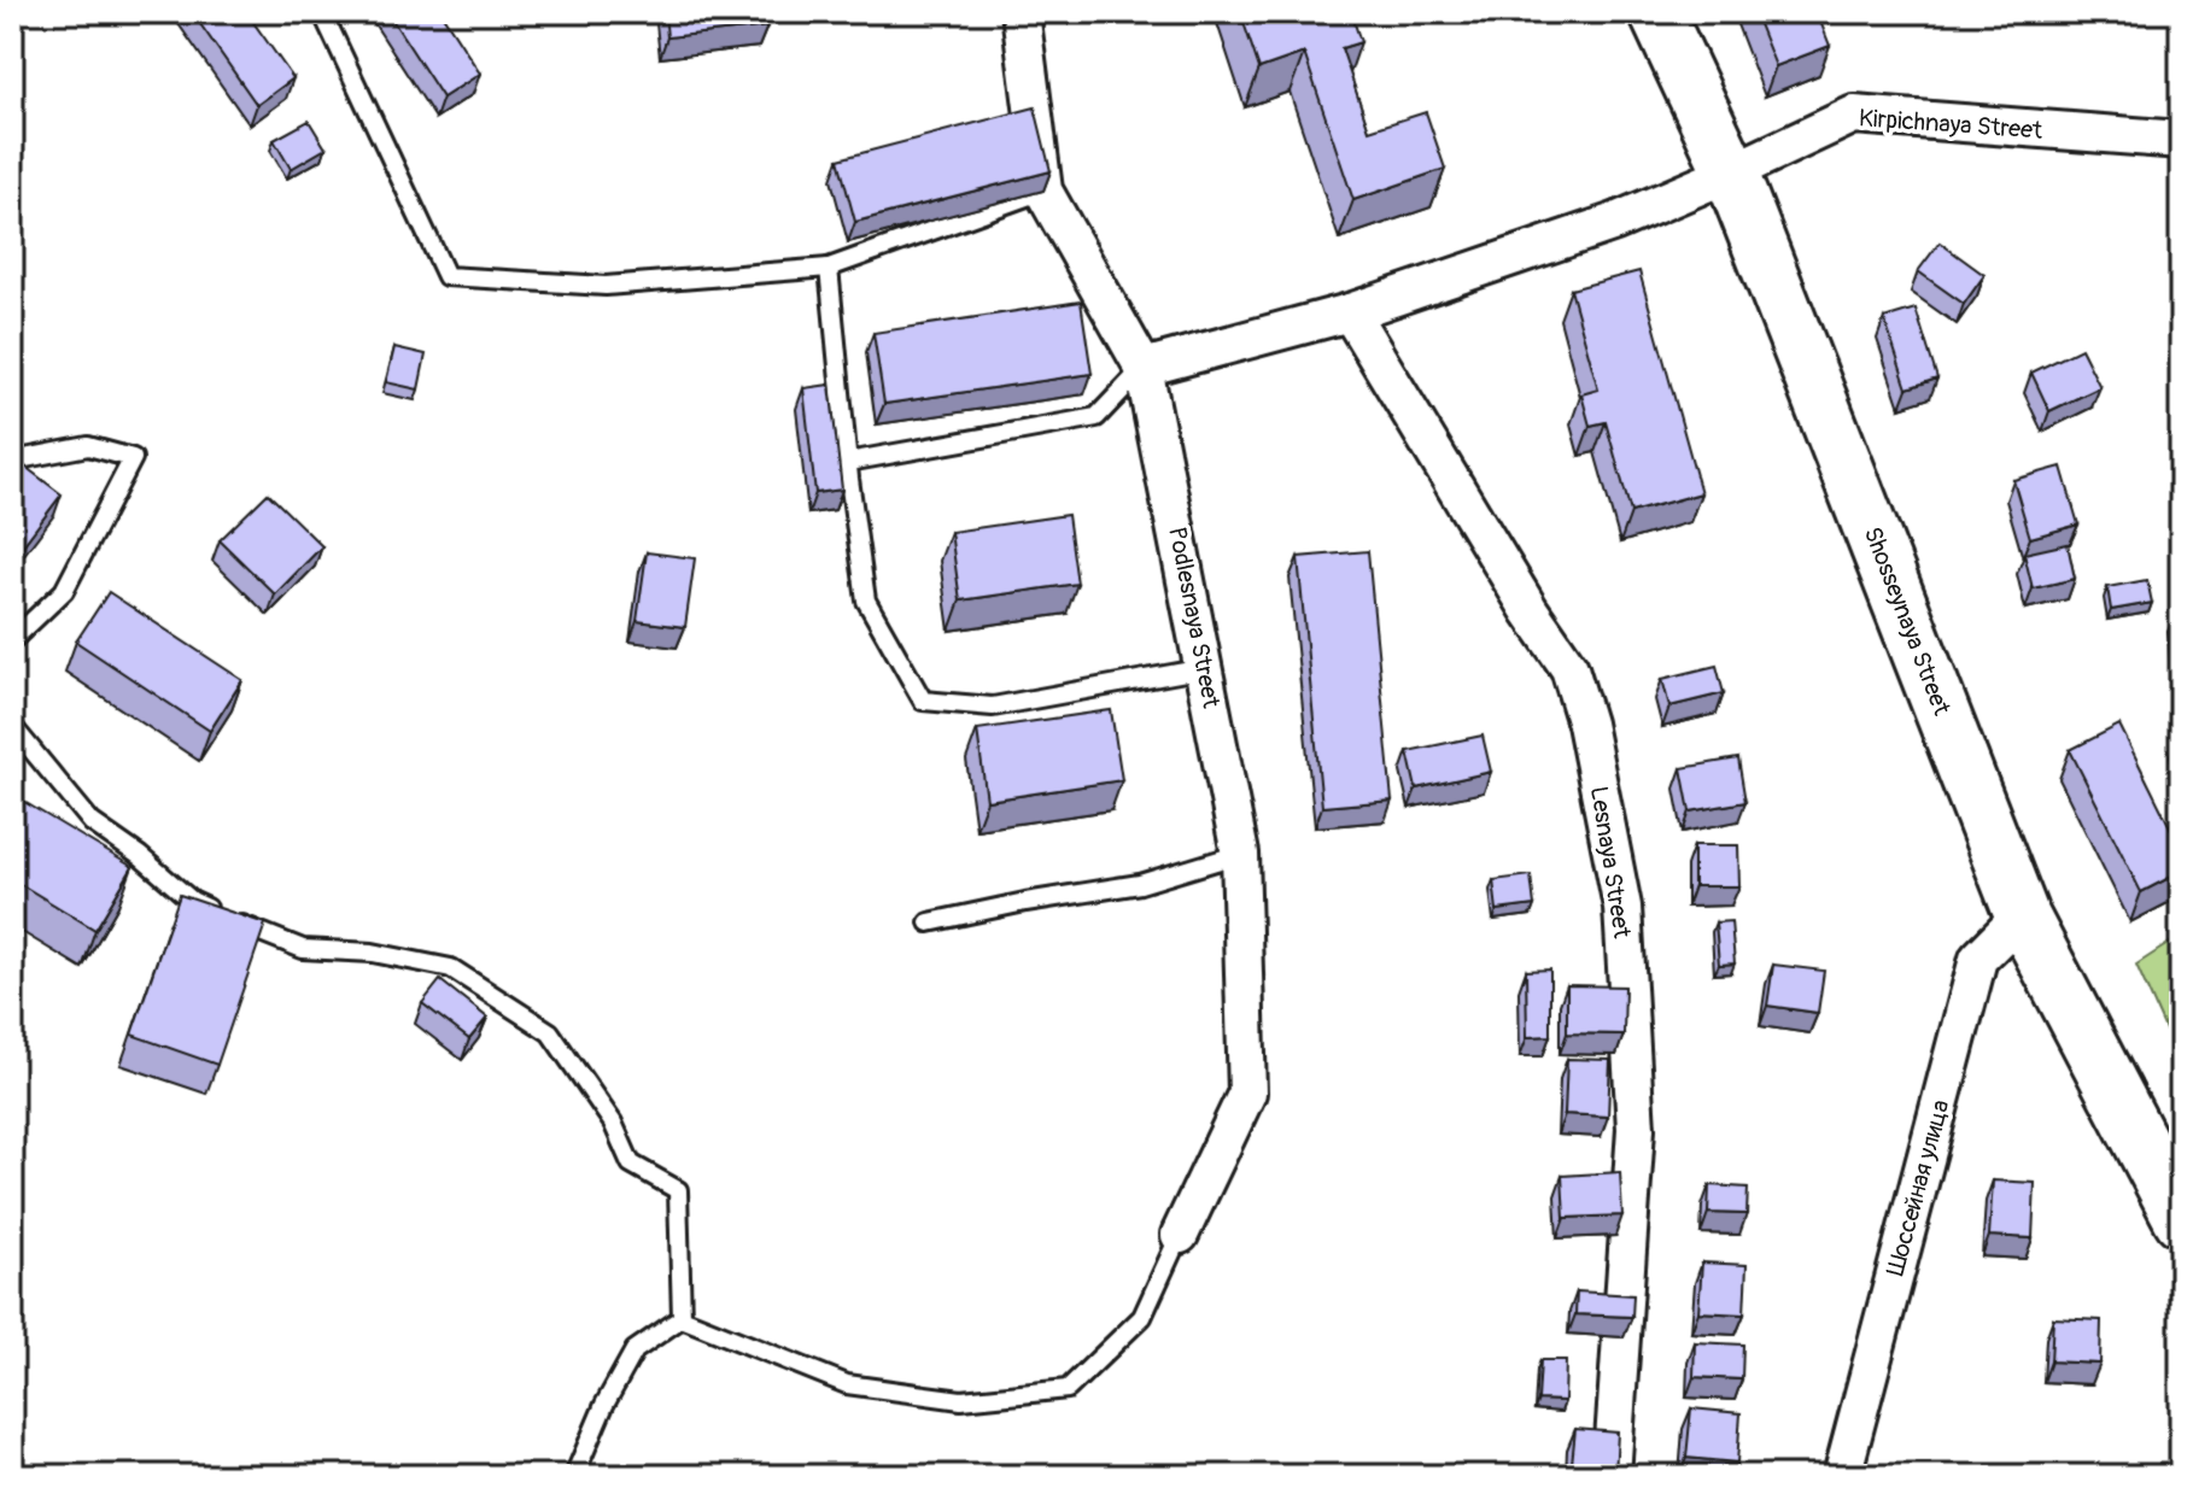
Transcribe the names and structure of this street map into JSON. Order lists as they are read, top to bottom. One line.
{"streets":{"main road":["Shosseynaya Street"],"street":["Kirpichnaya Street","Podlesnaya Street","Lesnaya Street","Шоссейная улица"]},"crossings":[["Kirpichnaya Street","Podlesnaya Street"],["Kirpichnaya Street","Shosseynaya Street"],["Kirpichnaya Street","Lesnaya Street"],["Shosseynaya Street","Шоссейная улица"]]}
